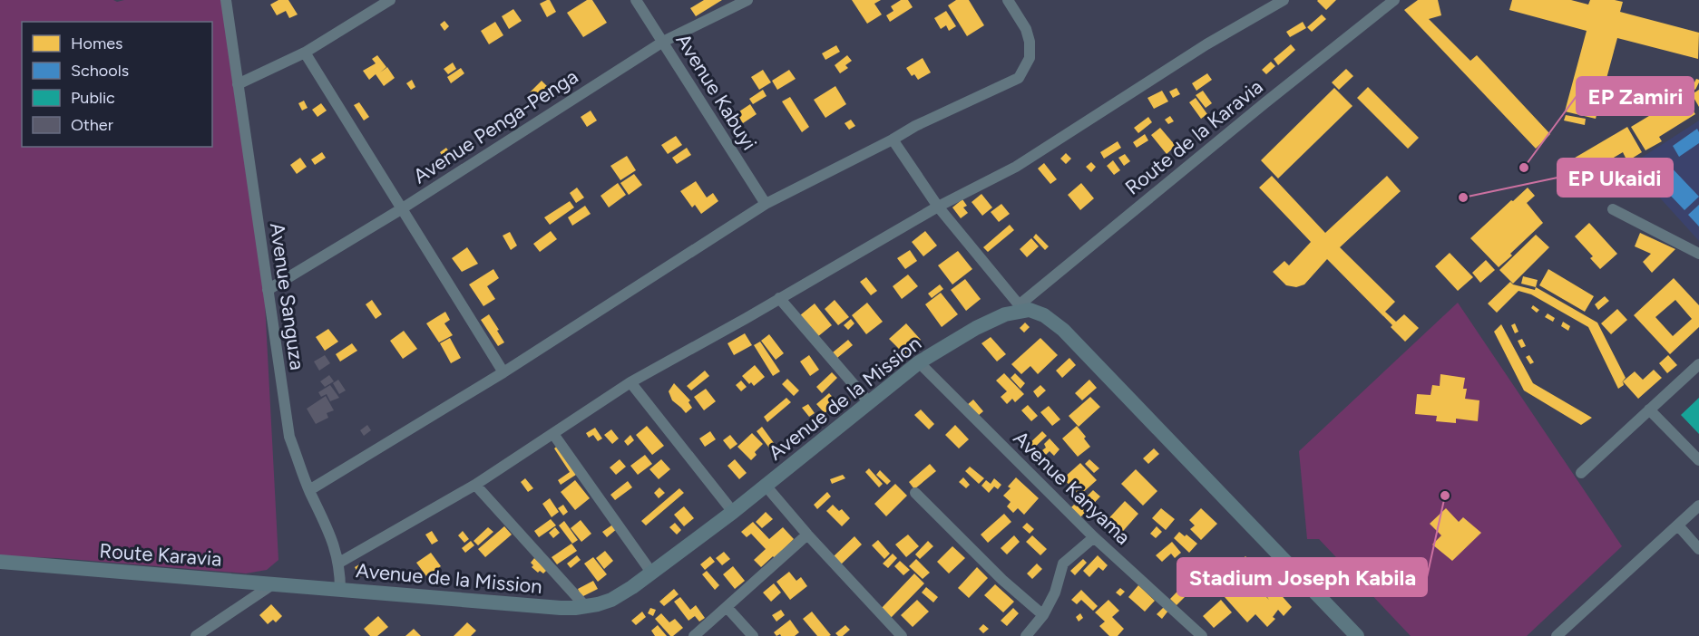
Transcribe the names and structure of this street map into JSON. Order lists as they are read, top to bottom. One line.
{"streets":{"street":["Avenue Kabuyi","Avenue Penga-Penga","Route de la Karavia","Avenue Sanguza","Avenue de la Mission","Avenue Kanyama","Route Karavia"]},"crossings":[["Avenue Kabuyi","Avenue Penga-Penga"],["Avenue Penga-Penga","Avenue Sanguza"],["Route de la Karavia","Avenue de la Mission"],["Avenue Sanguza","Avenue de la Mission"],["Avenue de la Mission","Avenue Kanyama"],["Avenue de la Mission","Route Karavia"]],"places":["EP Zamiri","EP Ukaidi","Stadium Joseph Kabila"],"legend":["Homes","Schools","Public","Other"]}
